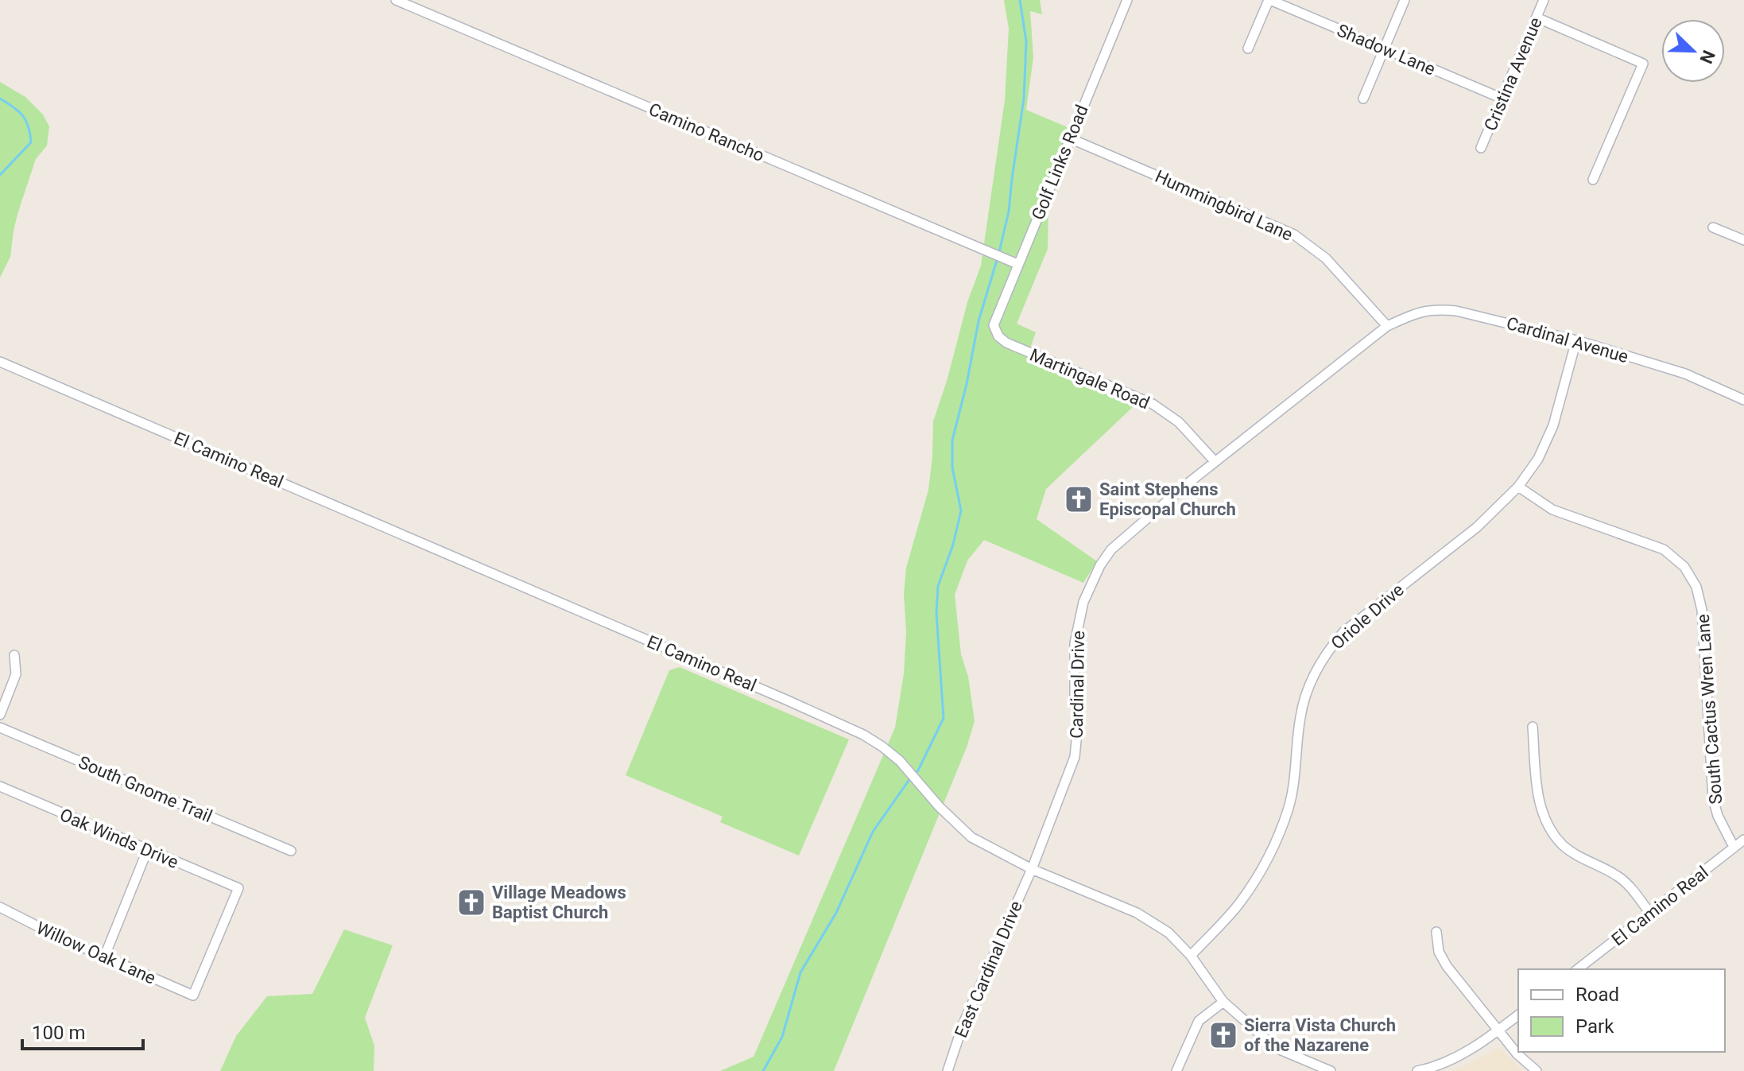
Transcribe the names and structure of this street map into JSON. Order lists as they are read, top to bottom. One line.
{"streets":{"street":["Shadow Lane","Cristina Avenue","Camino Rancho","Golf Links Road","Hummingbird Lane","Cardinal Avenue","Martingale Road","El Camino Real","Oriole Drive","Cardinal Drive","South Cactus Wren Lane","South Gnome Trail","Oak Winds Drive","Willow Oak Lane","East Cardinal Drive"]},"crossings":[["Shadow Lane","Cristina Avenue"],["Camino Rancho","Golf Links Road"],["Golf Links Road","Hummingbird Lane"],["Golf Links Road","Martingale Road"],["Hummingbird Lane","Cardinal Avenue"],["Hummingbird Lane","Cardinal Drive"],["Cardinal Avenue","Oriole Drive"],["Cardinal Avenue","Cardinal Drive"],["Martingale Road","Cardinal Drive"],["El Camino Real","Oriole Drive"],["El Camino Real","Cardinal Drive"],["El Camino Real","South Cactus Wren Lane"],["El Camino Real","East Cardinal Drive"],["Oriole Drive","South Cactus Wren Lane"],["Cardinal Drive","East Cardinal Drive"],["Oak Winds Drive","Willow Oak Lane"]],"places":{"church":["Saint Stephens Episcopal Church","Village Meadows Baptist Church","Sierra Vista Church of the Nazarene"]},"legend":["Road","Park"],"scale_bar":"100 m","north":"bottom right"}
